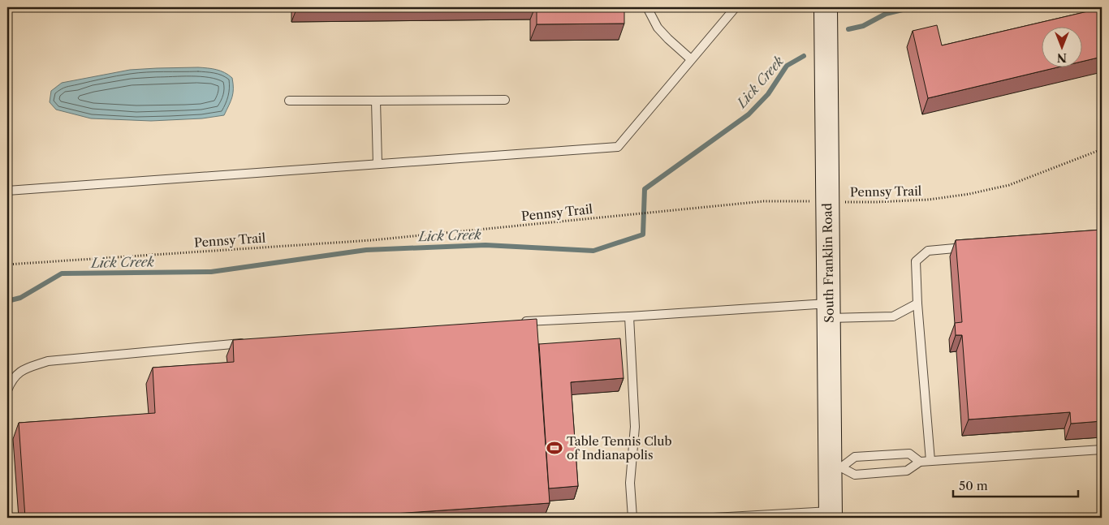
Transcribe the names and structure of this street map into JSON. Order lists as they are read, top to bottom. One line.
{"streets":{"main road":["South Franklin Road"],"path":["Pennsy Trail"]},"crossings":[["Pennsy Trail","South Franklin Road"]],"water":["Lick Creek"],"places":{"sports":["Table Tennis Club of Indianapolis"]},"scale_bar":"50 m","north":"bottom"}
